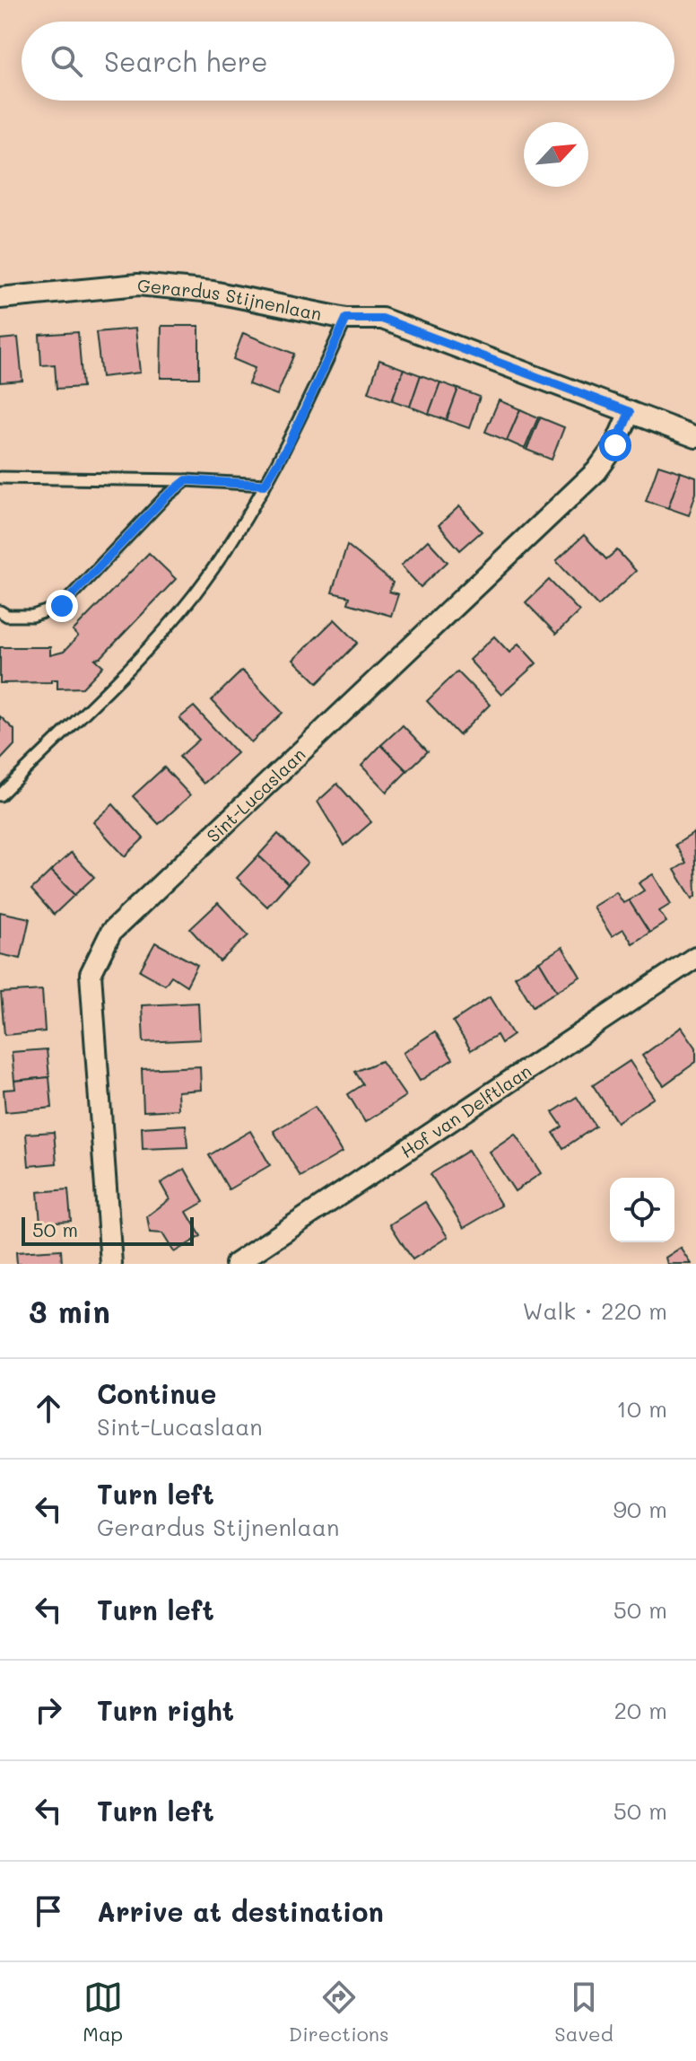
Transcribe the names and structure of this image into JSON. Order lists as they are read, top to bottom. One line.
{"streets":{"street":["Gerardus Stijnenlaan","Sint-Lucaslaan","Hof van Delftlaan"]},"crossings":[["Gerardus Stijnenlaan","Sint-Lucaslaan"]],"scale_bar":"50 m","north":"top right","page":{"search":"Search here","scale":"50 m","heading":["3 min","Walk · 220 m"],"list":[["Continue","Sint-Lucaslaan","10 m"],["Turn left","Gerardus Stijnenlaan","90 m"],["Turn left","50 m"],["Turn right","20 m"],["Turn left","50 m"],"Arrive at destination"],"nav":["Map","Directions","Saved"]}}
